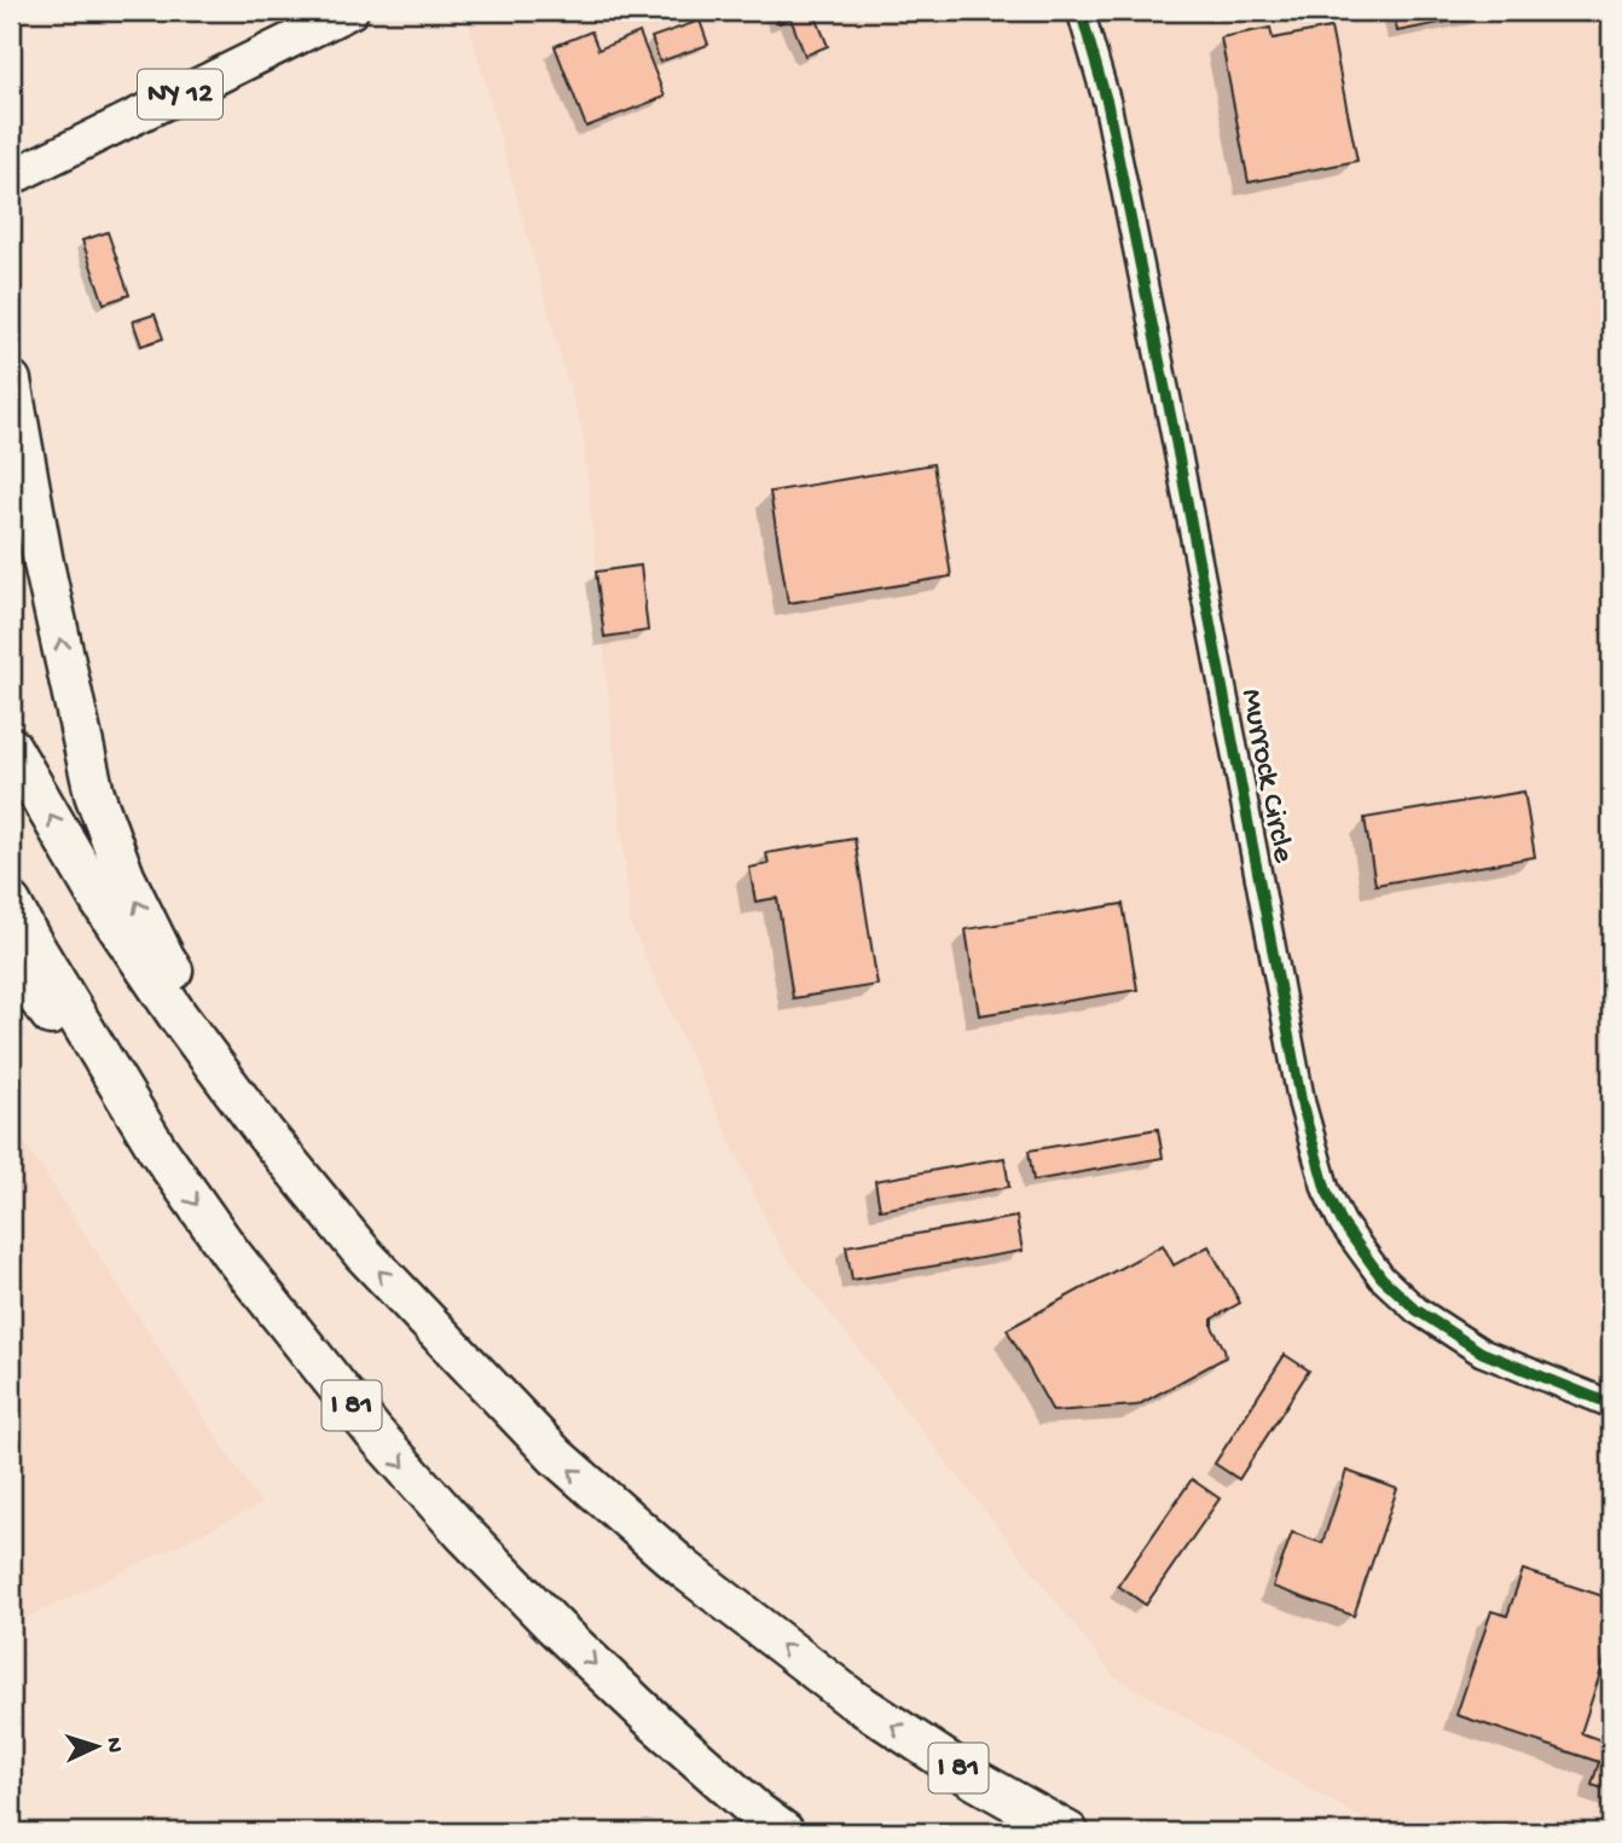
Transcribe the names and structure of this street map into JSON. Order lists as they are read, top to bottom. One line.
{"streets":{"highway":["I 81"],"main road":["NY 12"],"street":["Murrock Circle"]},"north":"right"}
